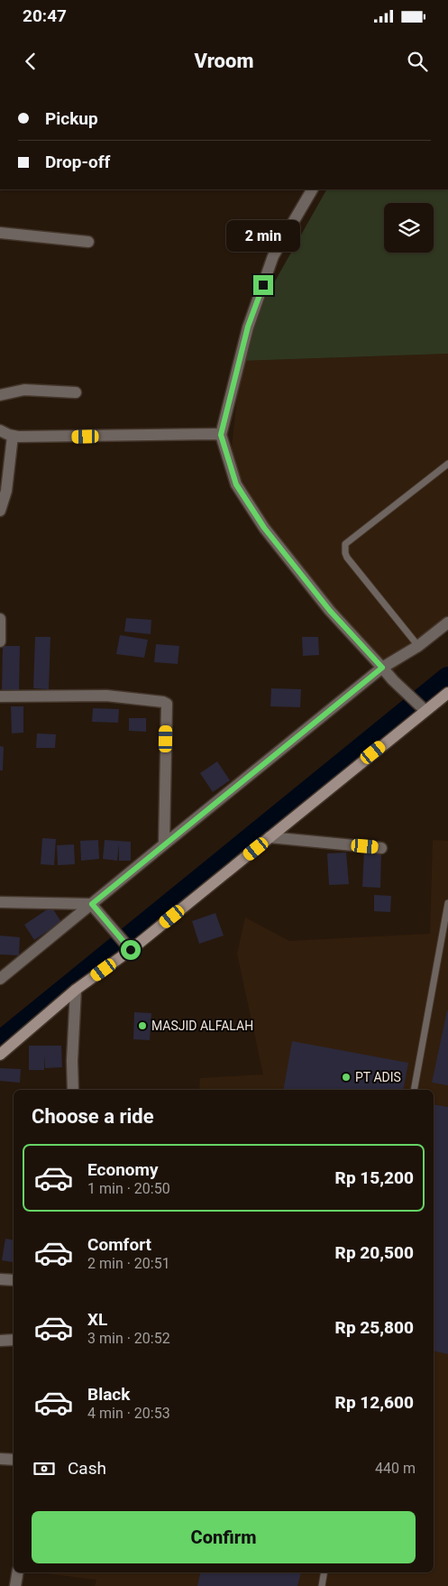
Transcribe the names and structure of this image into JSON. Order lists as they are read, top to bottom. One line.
{"places":["MASJID ALFALAH","PT ADIS"],"page":{"status":"20:47","header":"Vroom","banner":["Pickup","Drop-off"],"bubble":"2 min","heading":"Choose a ride","list":[{"name":"Economy","note":"1 min · 20:50","value":"Rp 15,200"},{"name":"Comfort","note":"2 min · 20:51","value":"Rp 20,500"},{"name":"XL","note":"3 min · 20:52","value":"Rp 25,800"},{"name":"Black","note":"4 min · 20:53","value":"Rp 12,600"}],"pay":["Cash","440 m"],"buttons":"Confirm"}}
